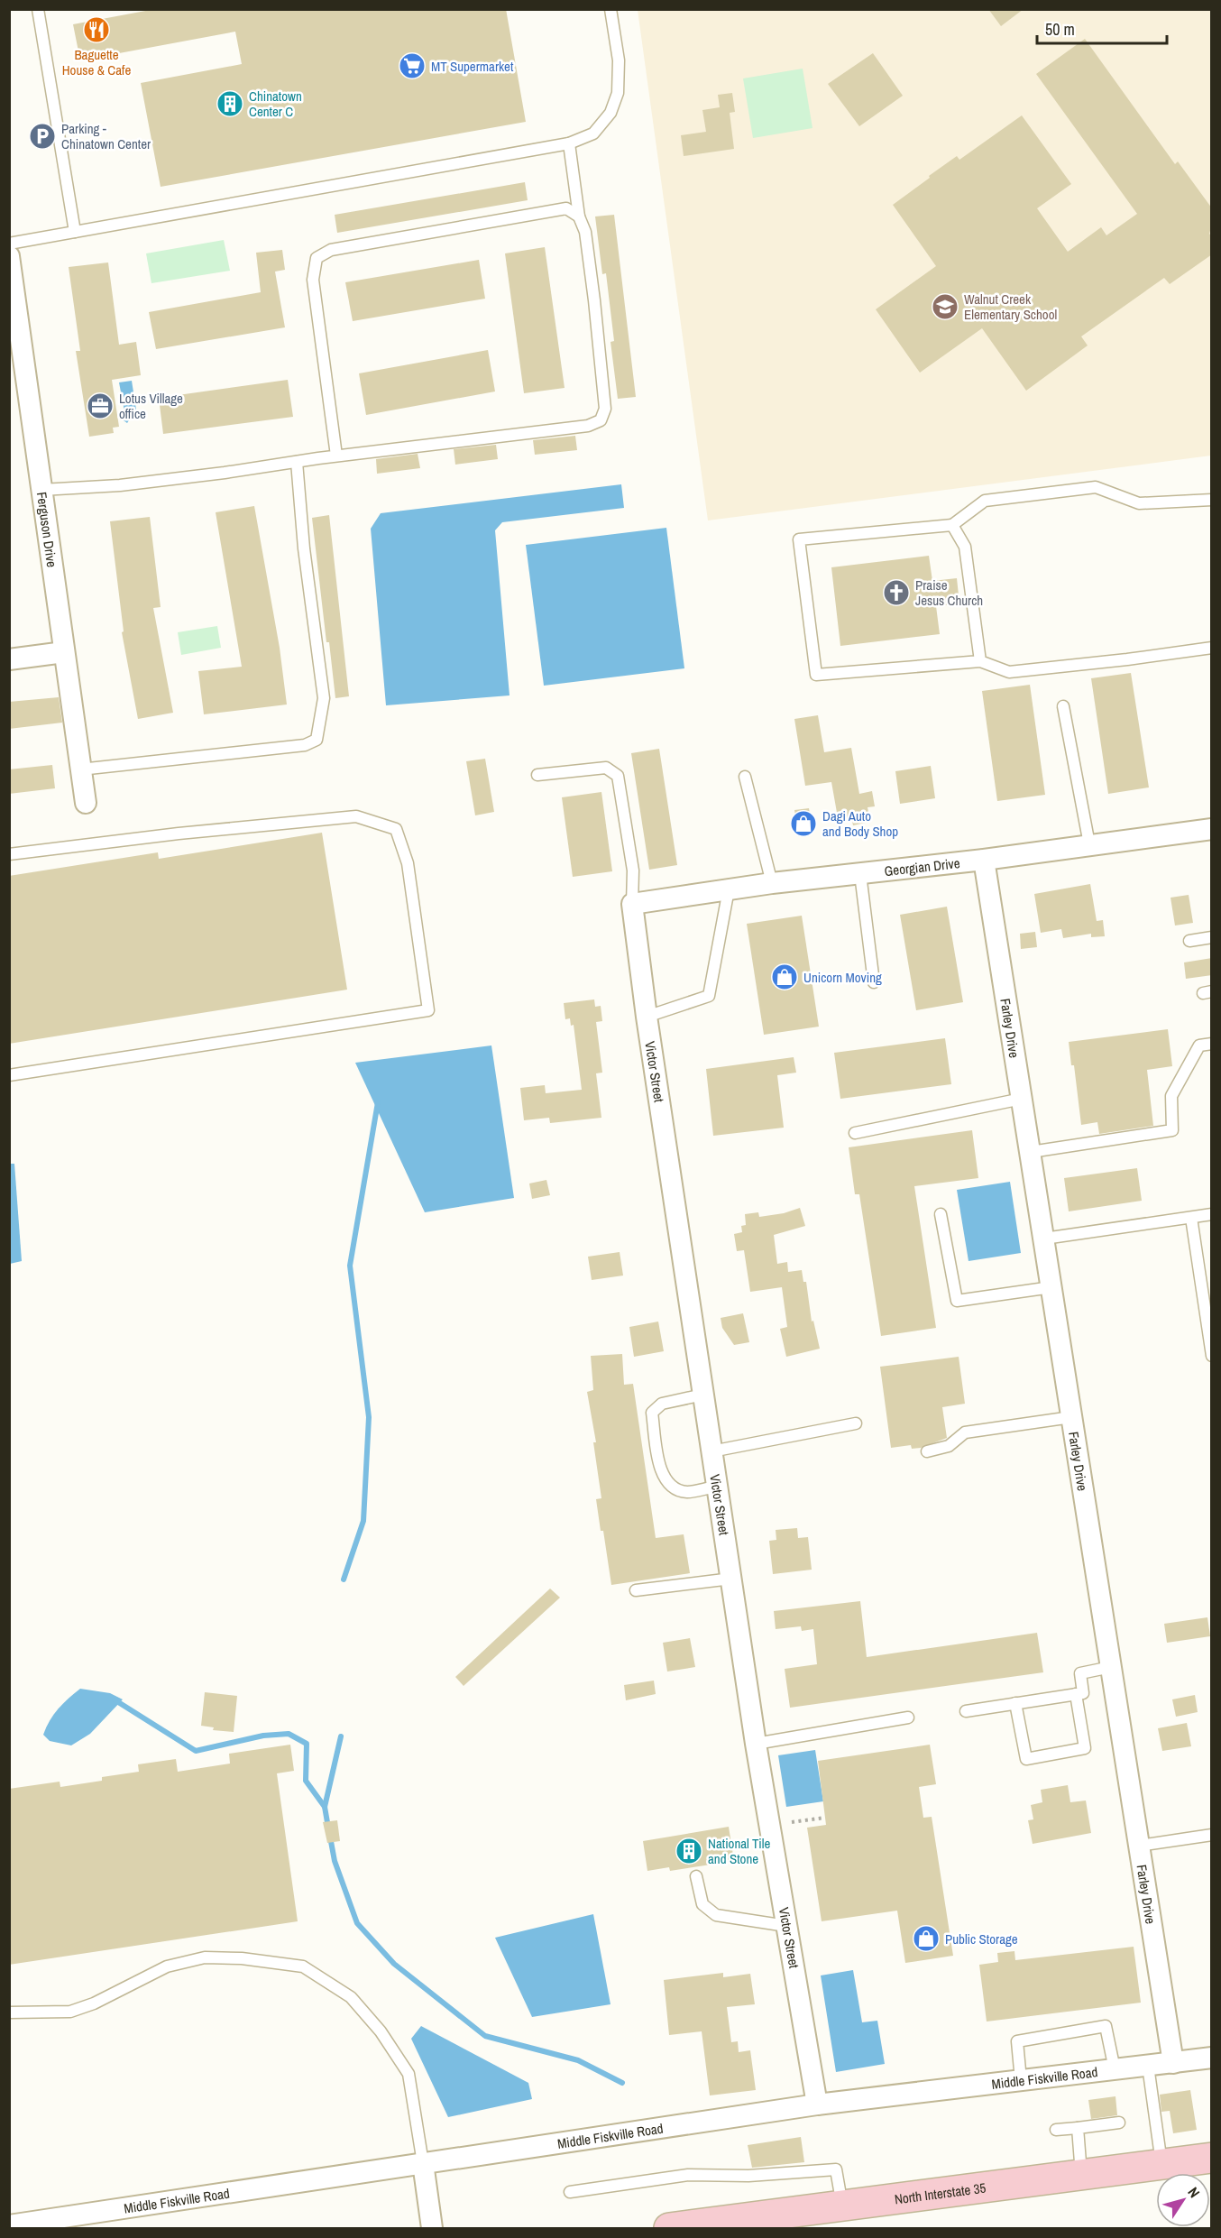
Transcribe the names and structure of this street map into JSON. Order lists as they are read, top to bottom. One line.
{"streets":{"main road":["North Interstate 35"],"street":["Ferguson Drive","Georgian Drive","Farley Drive","Victor Street","Middle Fiskville Road"]},"crossings":[["Georgian Drive","Farley Drive"],["Georgian Drive","Victor Street"],["Farley Drive","Middle Fiskville Road"],["Victor Street","Middle Fiskville Road"]],"places":{"restaurant":["Baguette House & Cafe"],"supermarket":["MT Supermarket"],"building":["Chinatown Center C","National Tile and Stone"],"parking":["Parking - Chinatown Center"],"school or university":["Walnut Creek Elementary School"],"office":["Lotus Village office"],"church":["Praise Jesus Church"],"shop":["Dagi Auto and Body Shop","Unicorn Moving","Public Storage"]},"scale_bar":"50 m","north":"top right"}
